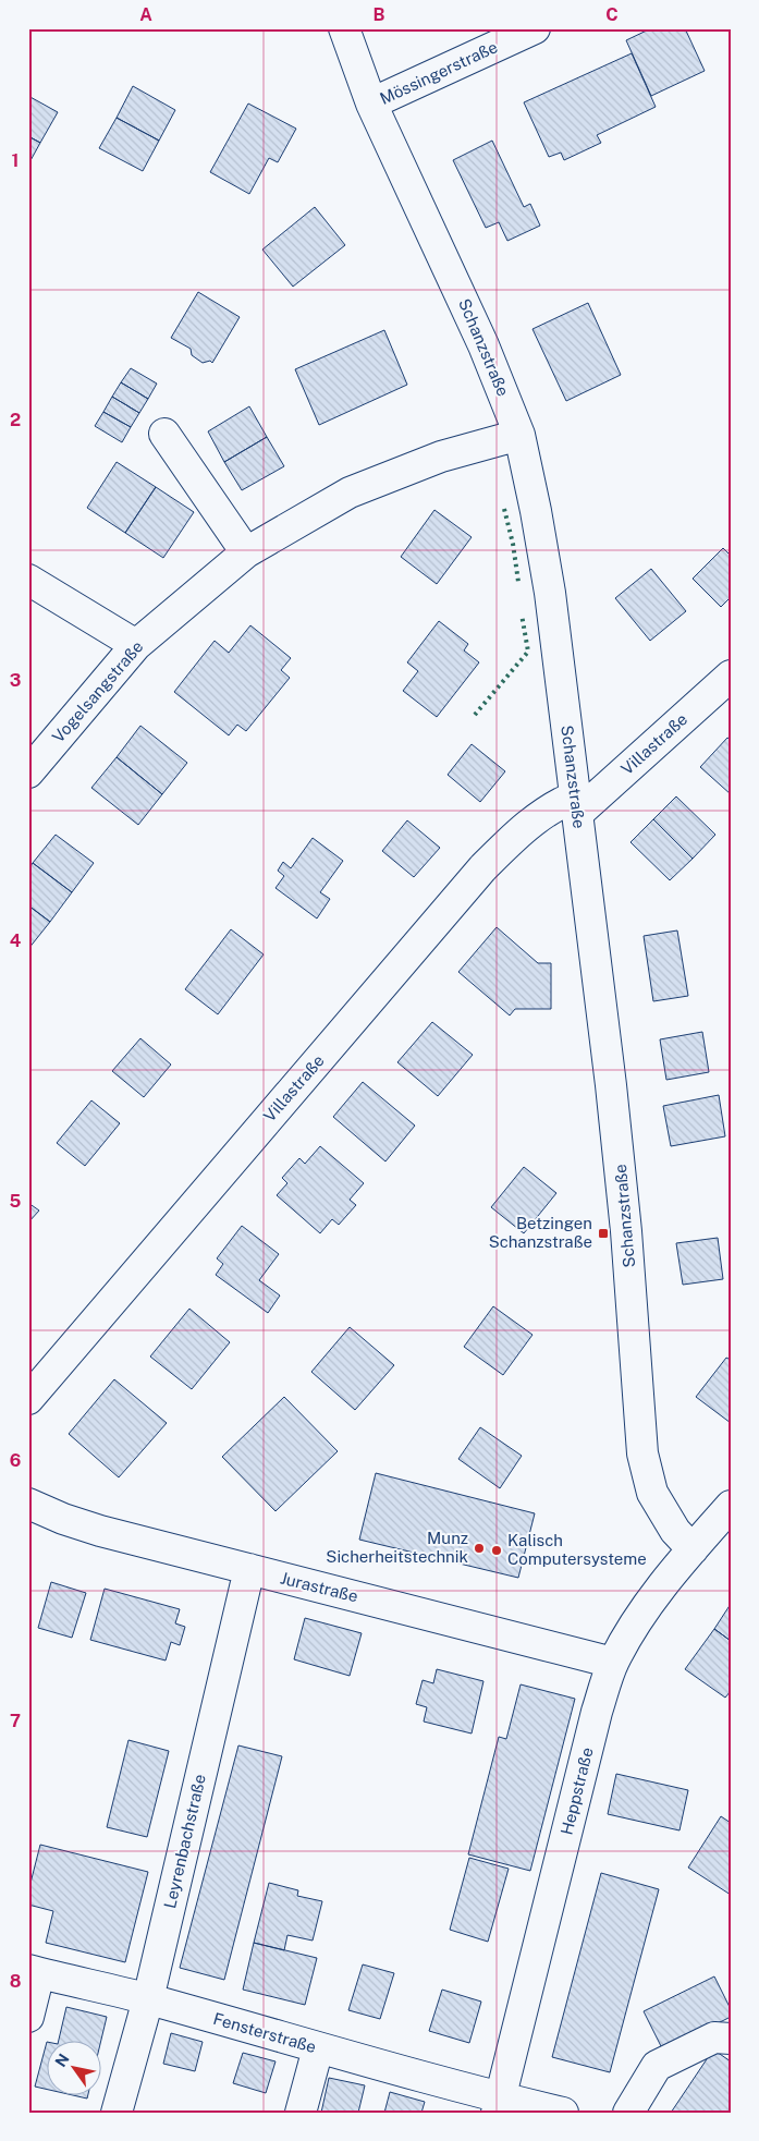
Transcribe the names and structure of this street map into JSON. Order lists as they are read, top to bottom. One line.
{"streets":{"street":["Mössingerstraße","Schanzstraße","Vogelsangstraße","Villastraße","Jurastraße","Heppstraße","Leyrenbachstraße","Fensterstraße"]},"crossings":[["Mössingerstraße","Schanzstraße"],["Schanzstraße","Vogelsangstraße"],["Schanzstraße","Villastraße"],["Schanzstraße","Heppstraße"],["Jurastraße","Heppstraße"],["Jurastraße","Leyrenbachstraße"],["Heppstraße","Fensterstraße"],["Leyrenbachstraße","Fensterstraße"]],"places":{"transit":["Betzingen Schanzstraße"],"other":["Munz Sicherheitstechnik","Kalisch Computersysteme"]},"north":"top left","grid":{"columns":["A","B","C"],"rows":["1","2","3","4","5","6","7","8"]}}
